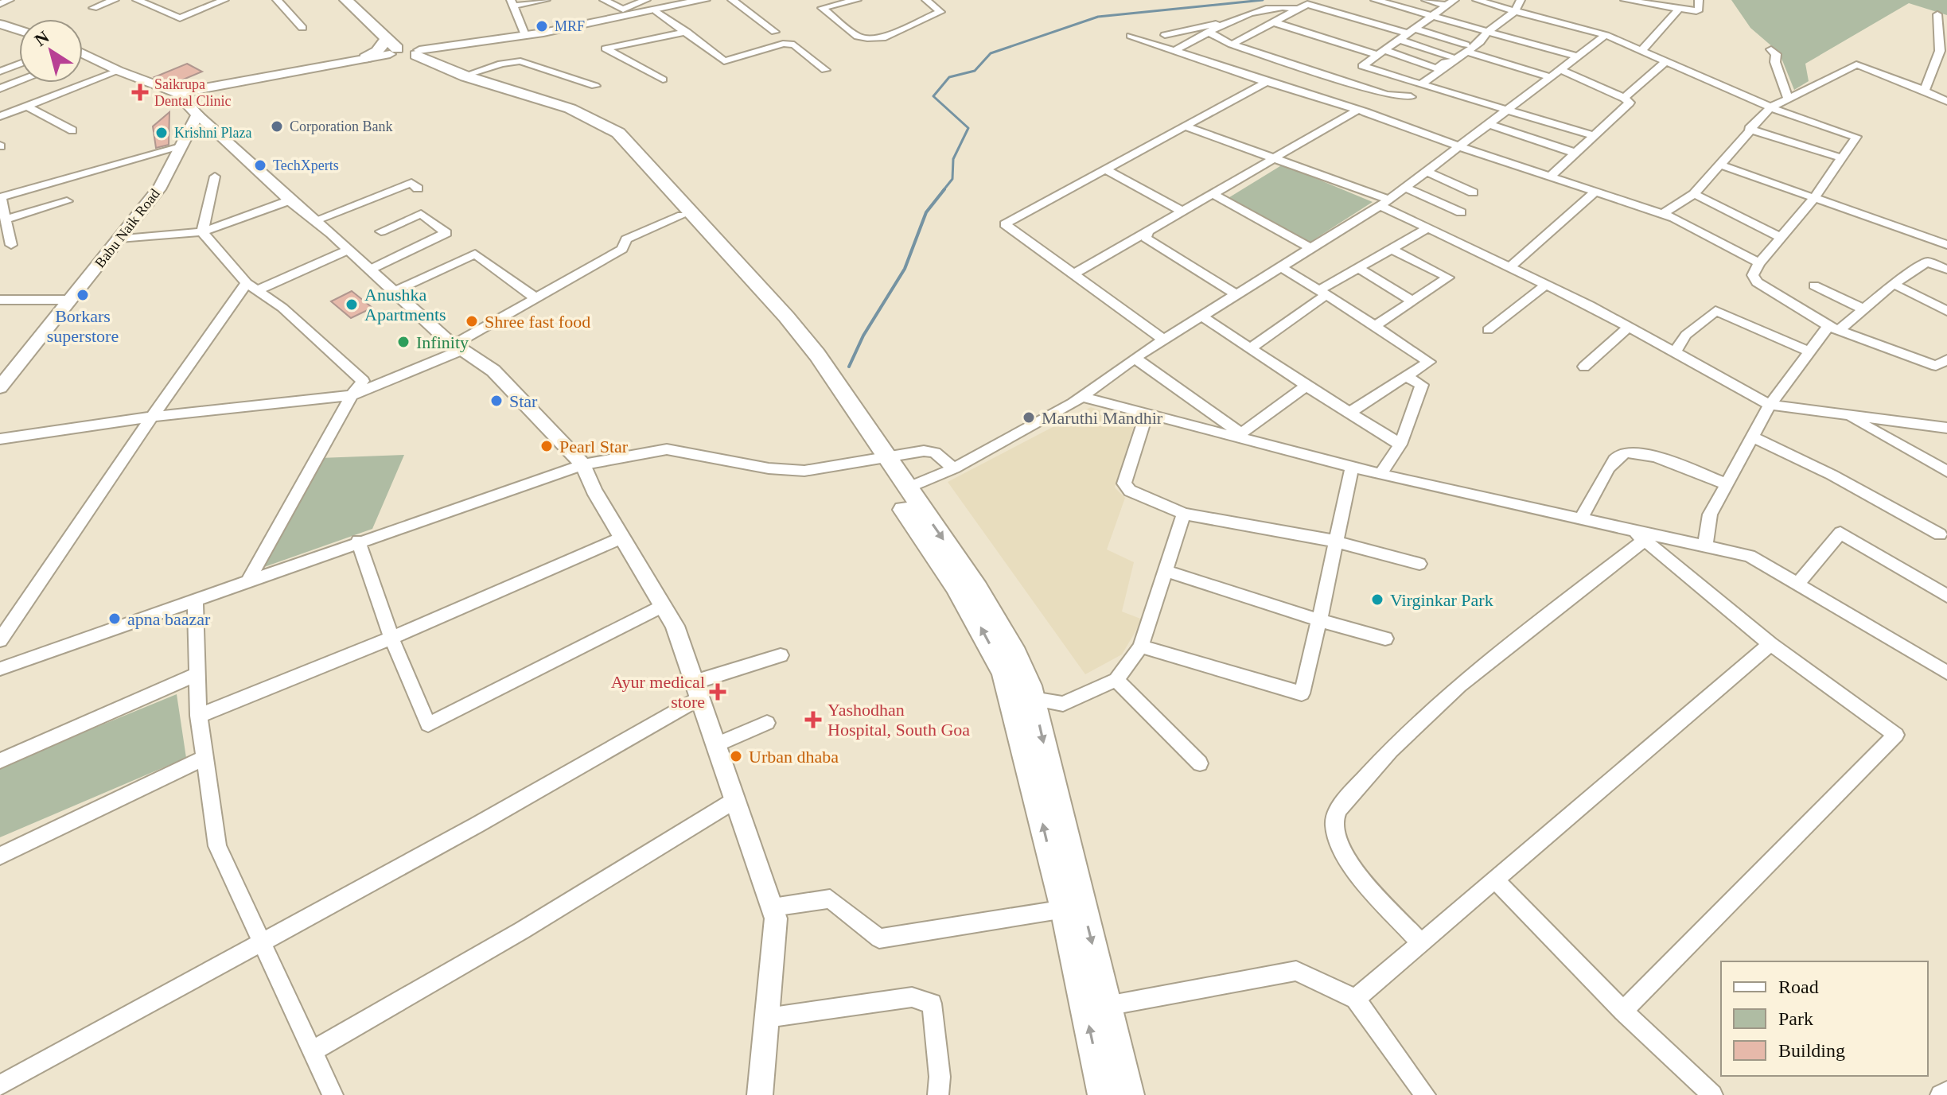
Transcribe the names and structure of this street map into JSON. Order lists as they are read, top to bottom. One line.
{"streets":{"main road":["Babu Naik Road"]},"places":{"other":["MRF","Corporation Bank","Krishni Plaza","TechXperts","Borkars superstore","Anushka Apartments","Shree fast food","Infinity","Star","Maruthi Mandhir","Pearl Star","Virginkar Park","apna baazar","Urban dhaba"],"health":["Saikrupa Dental Clinic","Ayur medical store","Yashodhan Hospital, South Goa"]},"legend":["Road","Park","Building"],"north":"top left"}
